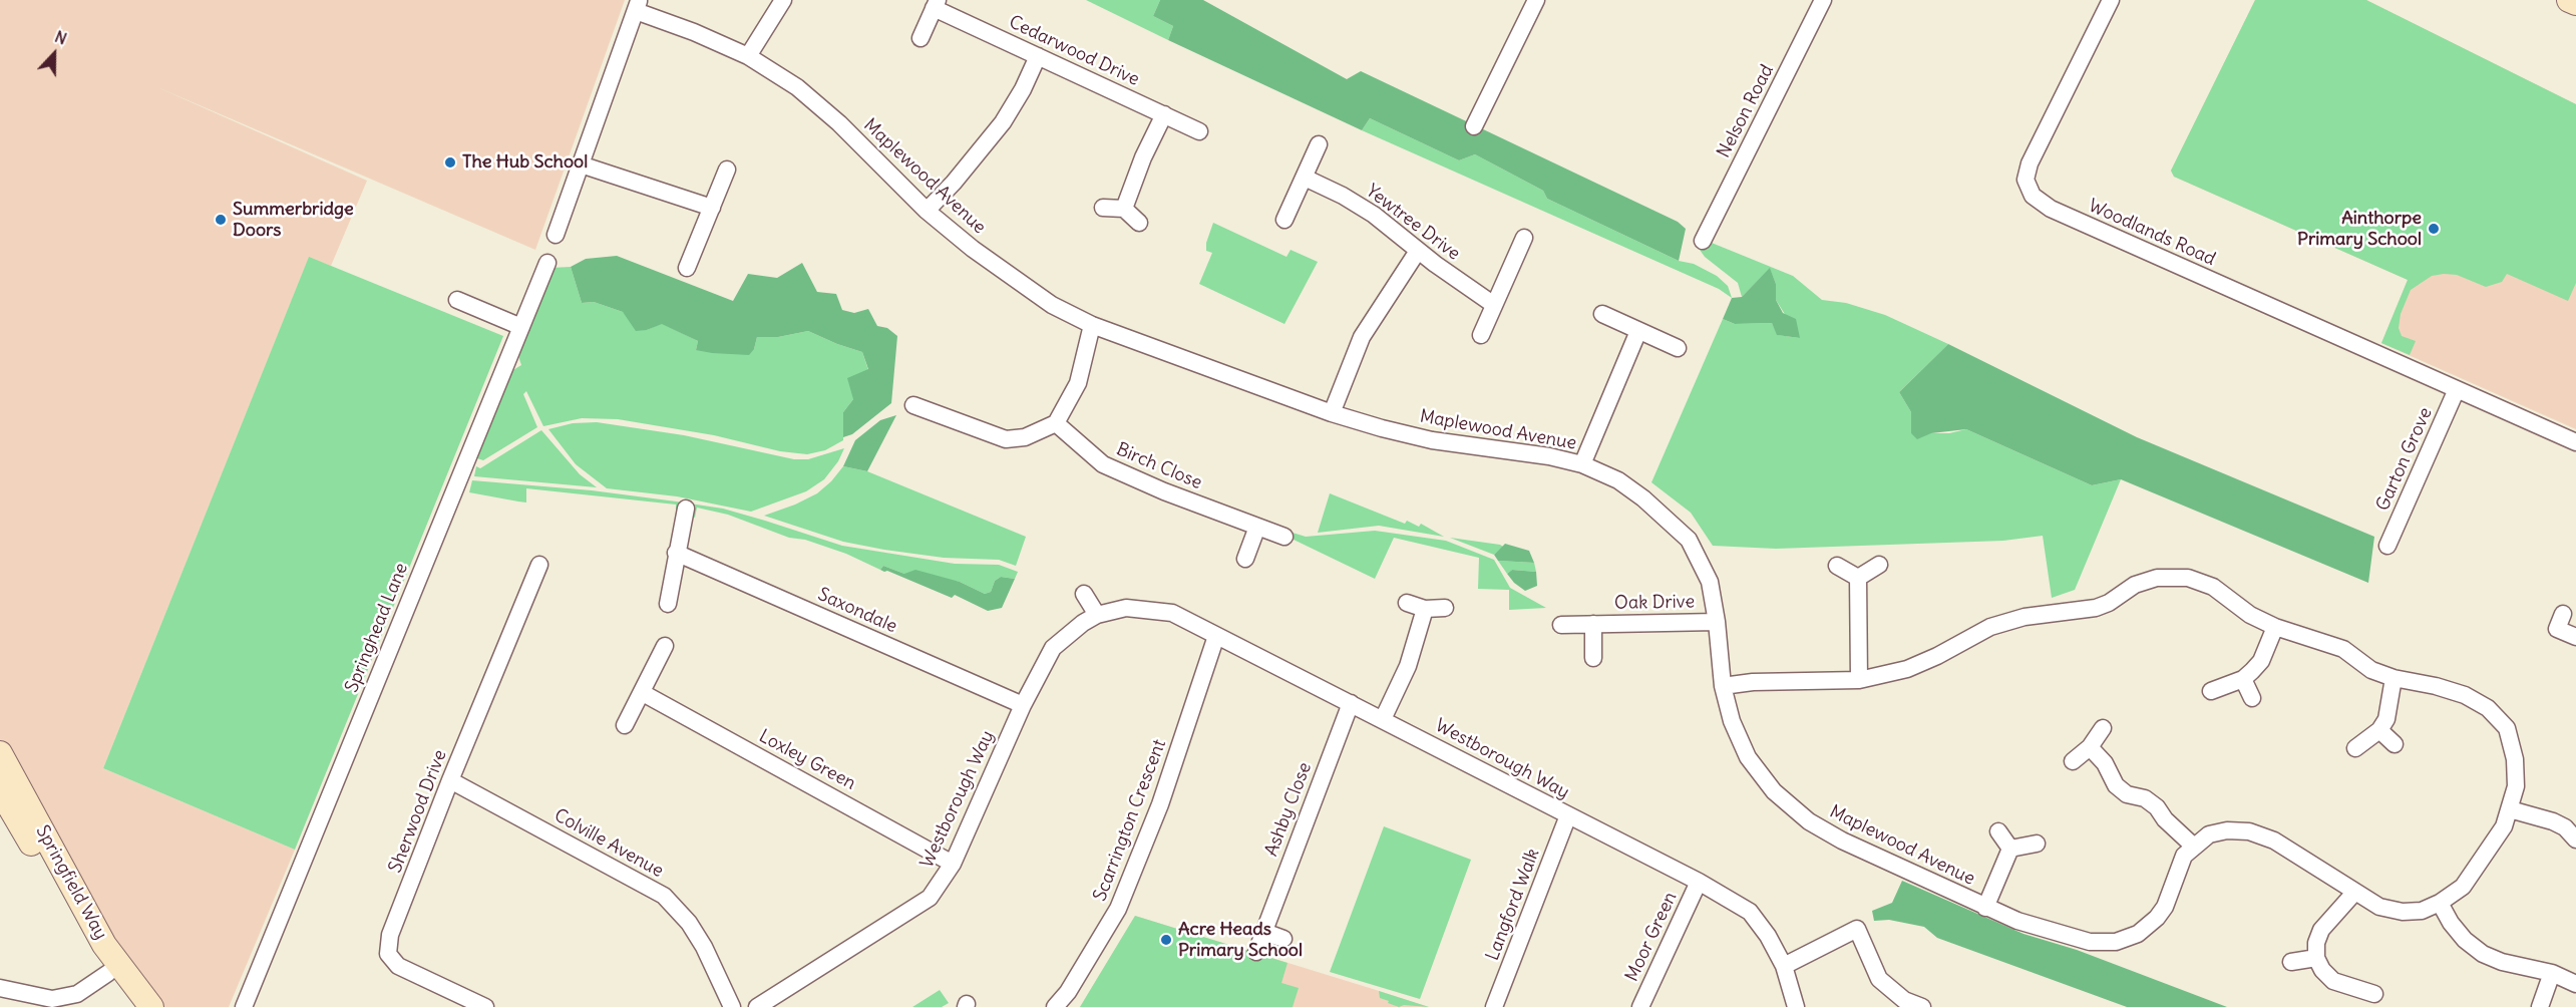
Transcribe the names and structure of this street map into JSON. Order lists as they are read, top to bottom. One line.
{"streets":{"main road":["Springfield Way"],"street":["Cedarwood Drive","Nelson Road","Maplewood Avenue","Yewtree Drive","Woodlands Road","Garton Grove","Birch Close","Oak Drive","Saxondale","Springhead Lane","Westborough Way","Loxley Green","Ashby Close","Sherwood Drive","Scarrington Crescent","Colville Avenue","Langford Walk","Moor Green"]},"crossings":[["Maplewood Avenue","Oak Drive"],["Woodlands Road","Garton Grove"],["Saxondale","Westborough Way"],["Westborough Way","Loxley Green"],["Westborough Way","Ashby Close"],["Westborough Way","Scarrington Crescent"],["Westborough Way","Langford Walk"],["Westborough Way","Moor Green"],["Sherwood Drive","Colville Avenue"]],"places":["The Hub School","Summerbridge Doors","Ainthorpe Primary School","Acre Heads Primary School"],"north":"top"}
